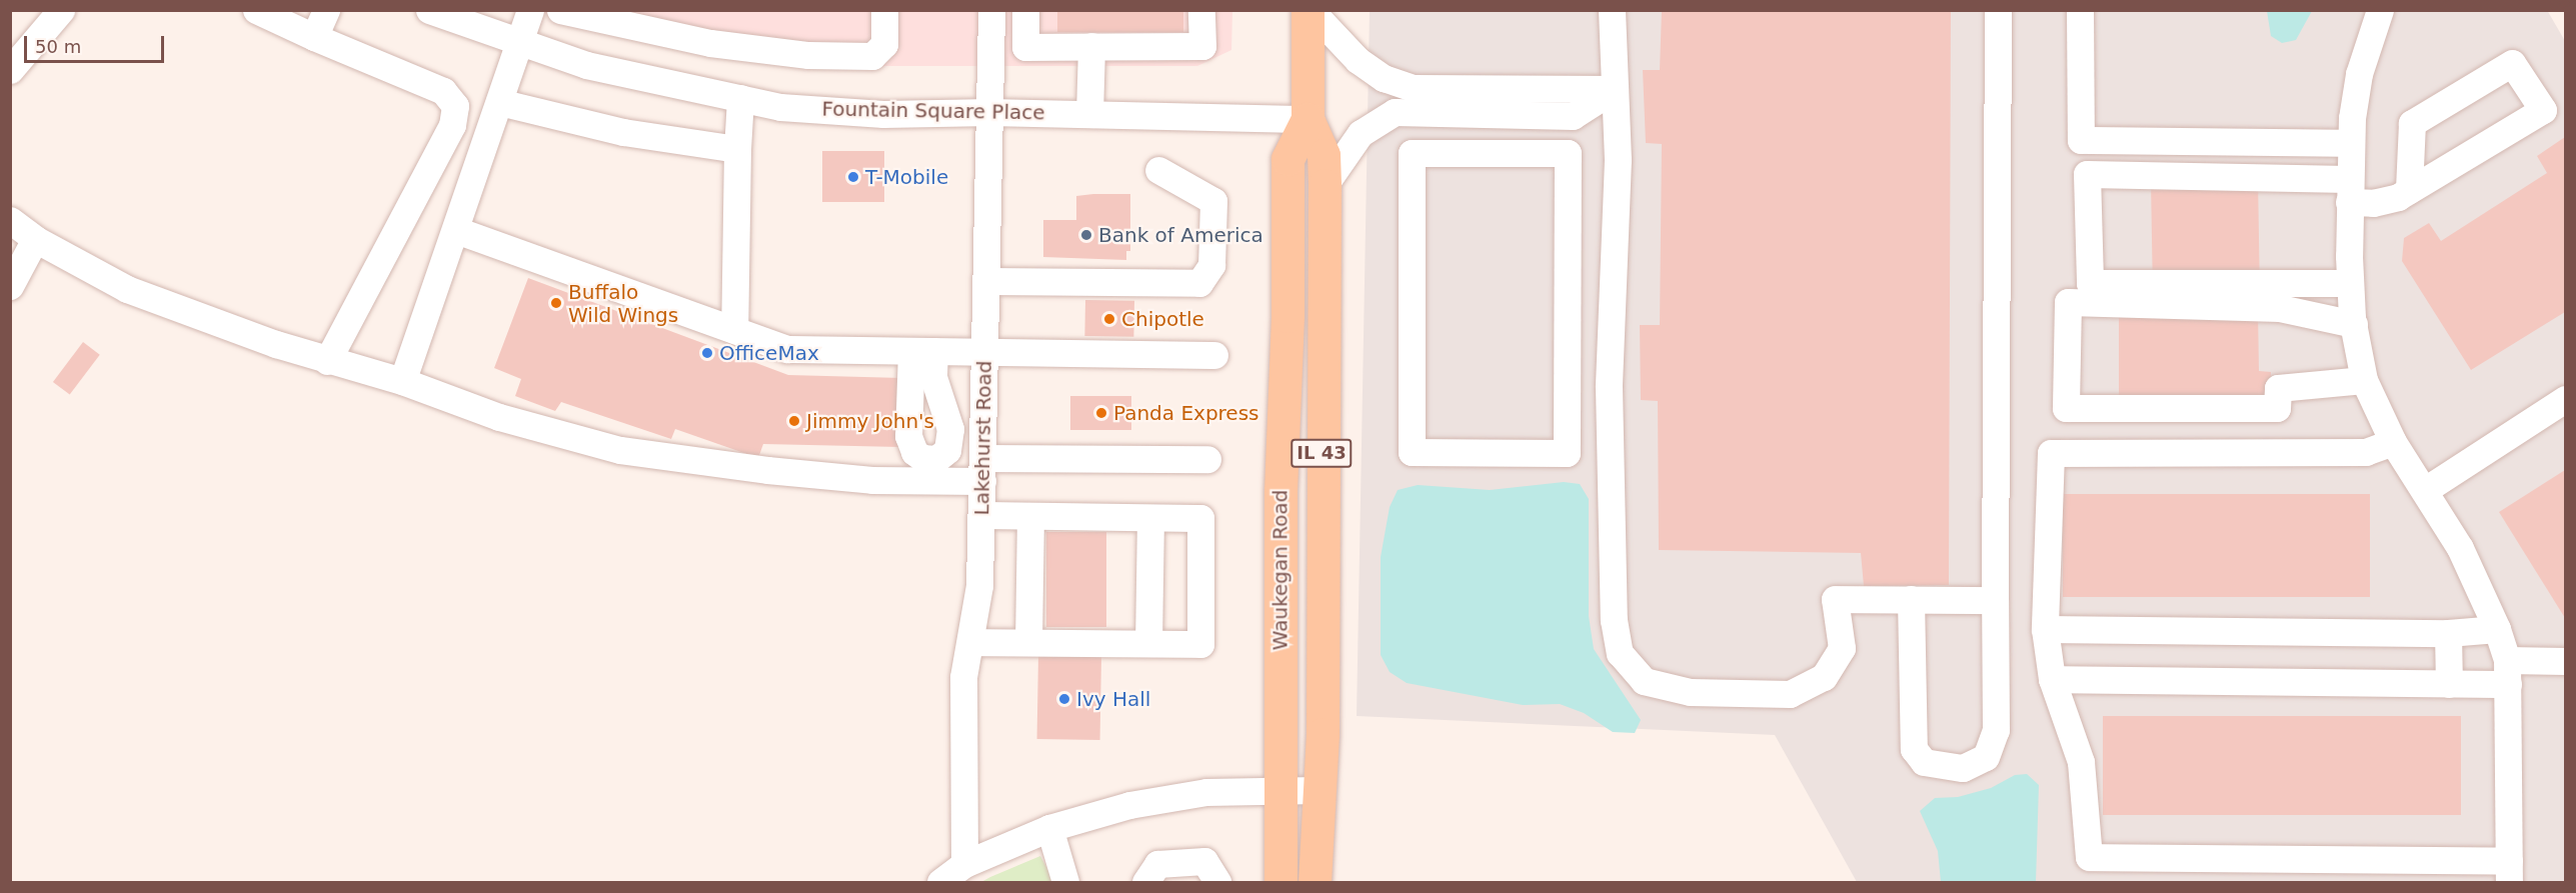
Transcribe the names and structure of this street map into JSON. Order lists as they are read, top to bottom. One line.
{"streets":{"main road":["IL 43","Waukegan Road"],"street":["Fountain Square Place","Lakehurst Road"]},"crossings":[["Fountain Square Place","Lakehurst Road"],["Fountain Square Place","Waukegan Road"]],"places":["T-Mobile","Bank of America","Buffalo Wild Wings","Chipotle","OfficeMax","Panda Express","Jimmy John's","Ivy Hall"],"scale_bar":"50 m"}
